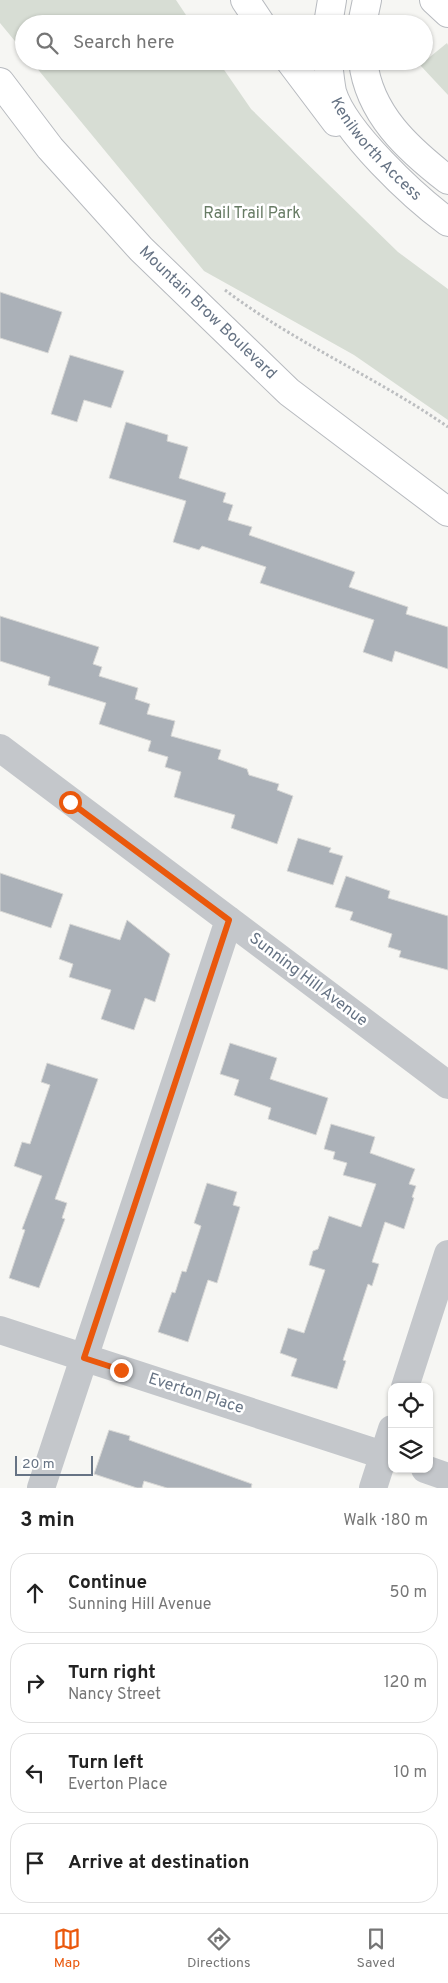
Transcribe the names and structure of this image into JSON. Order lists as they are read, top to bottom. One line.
{"streets":{"main road":["Kenilworth Access","Mountain Brow Boulevard"],"street":["Sunning Hill Avenue","Everton Place"]},"parks":["Rail Trail Park"],"scale_bar":"20 m","page":{"search":"Search here","scale":"20 m","heading":["3 min","Walk · 180 m"],"list":[["Continue","Sunning Hill Avenue","50 m"],["Turn right","Nancy Street","120 m"],["Turn left","Everton Place","10 m"],"Arrive at destination"],"nav":["Map","Directions","Saved"]}}
